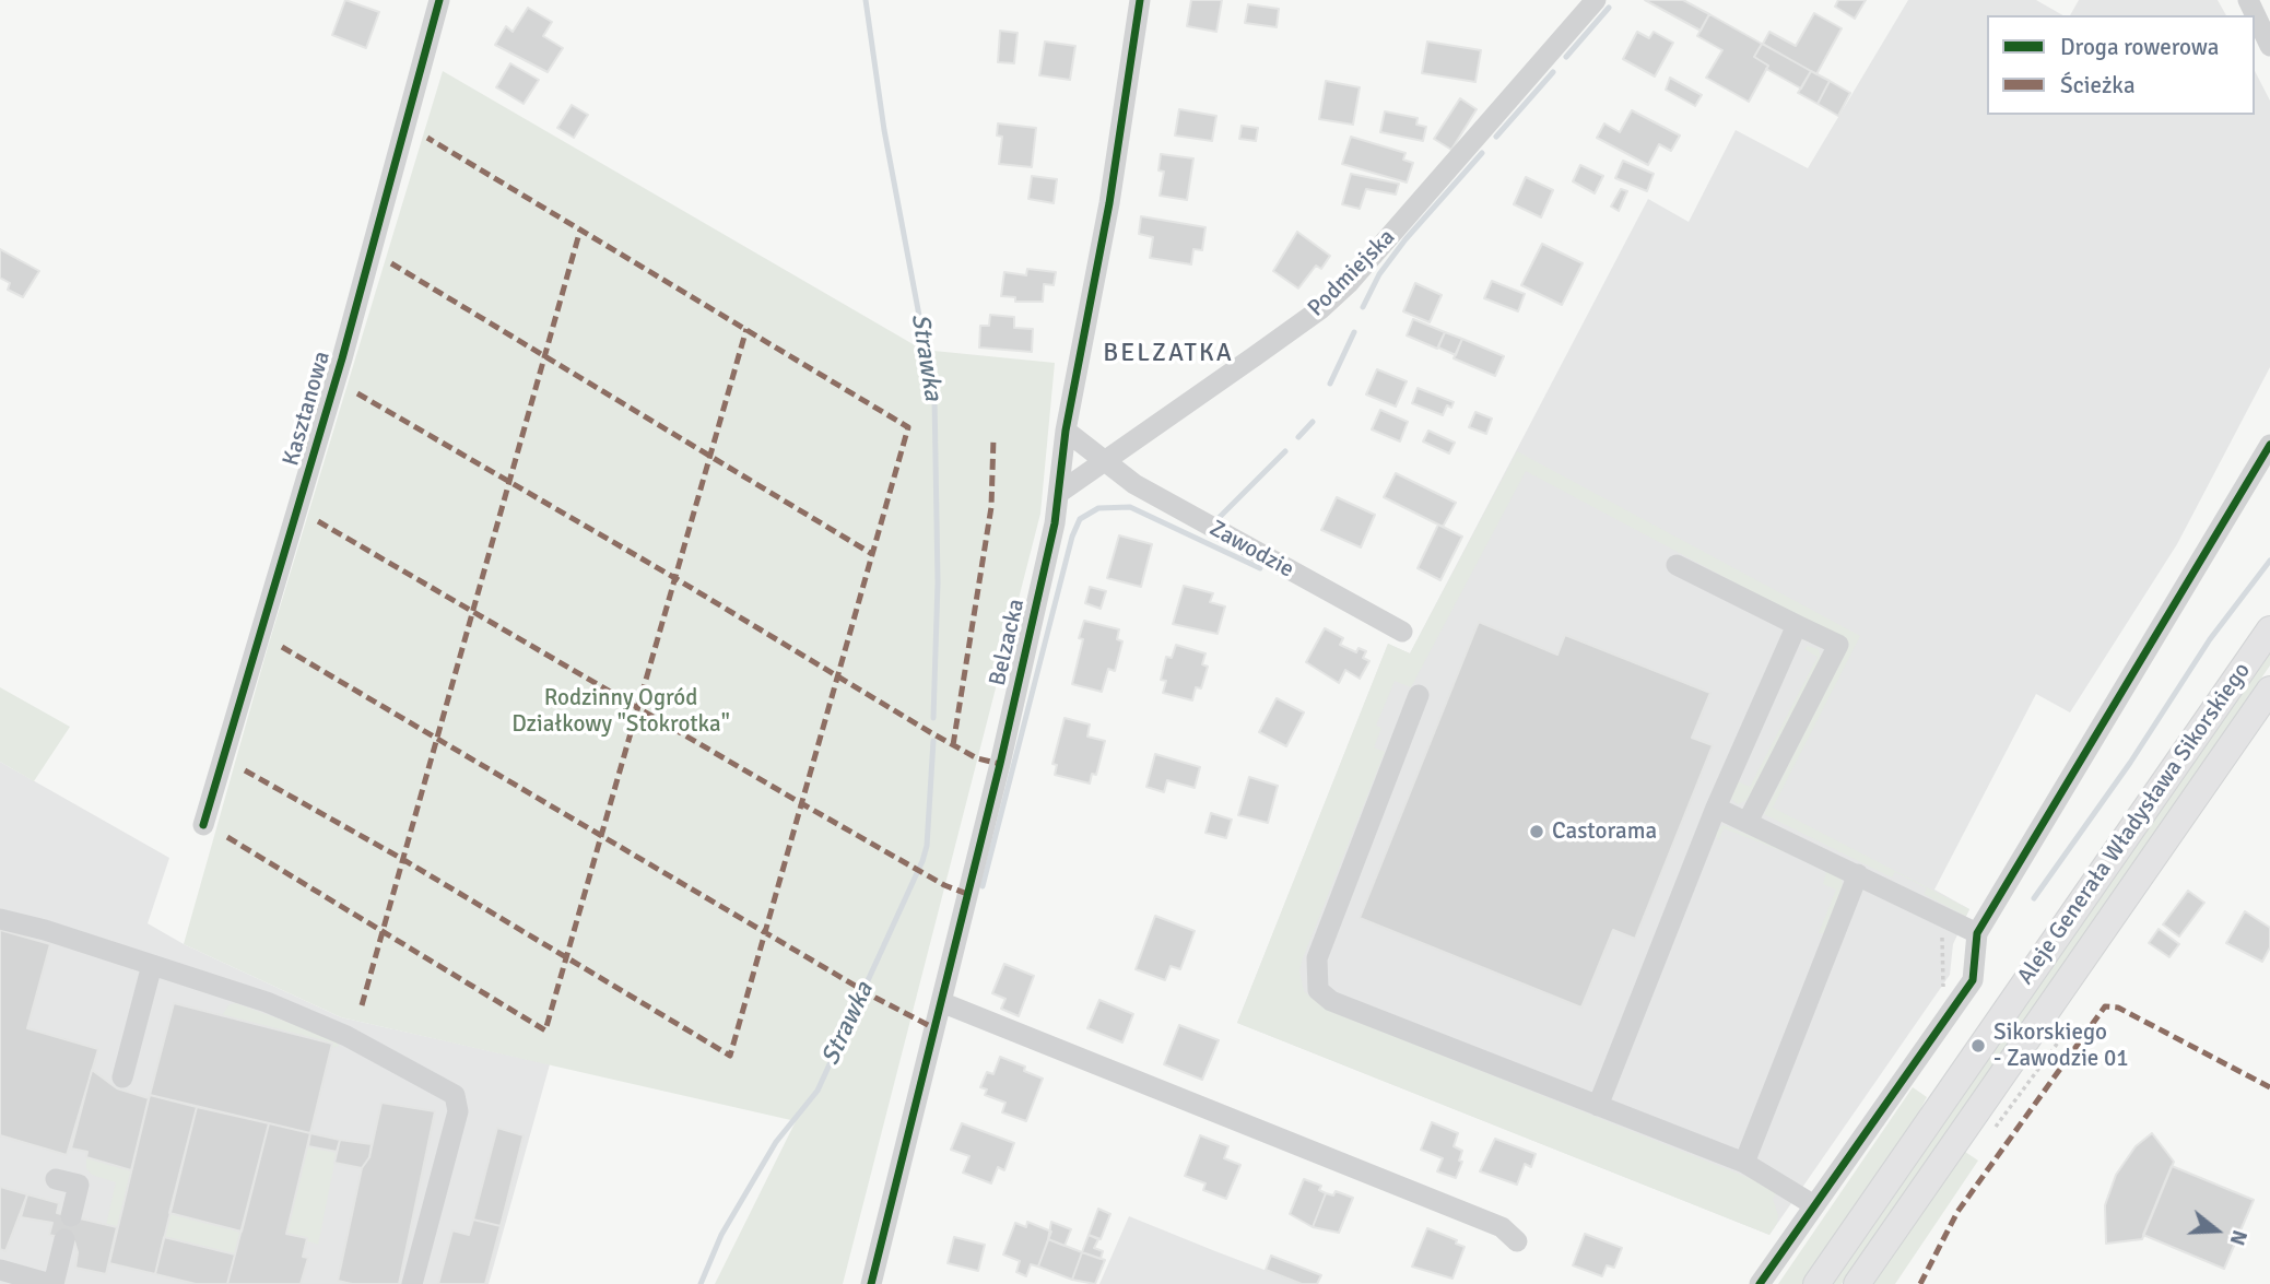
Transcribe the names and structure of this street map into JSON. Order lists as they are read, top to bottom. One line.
{"streets":{"main road":["Aleje Generała Władysława Sikorskiego"],"street":["Podmiejska","Kasztanowa","Zawodzie","Belzacka"]},"crossings":[["Podmiejska","Zawodzie"],["Podmiejska","Belzacka"],["Zawodzie","Belzacka"]],"districts":["BELZATKA"],"water":["Strawka"],"parks":["Rodzinny Ogród Działkowy \"Stokrotka\""],"places":["Castorama","Sikorskiego - Zawodzie 01"],"legend":["Droga rowerowa","Ścieżka"],"north":"right"}
